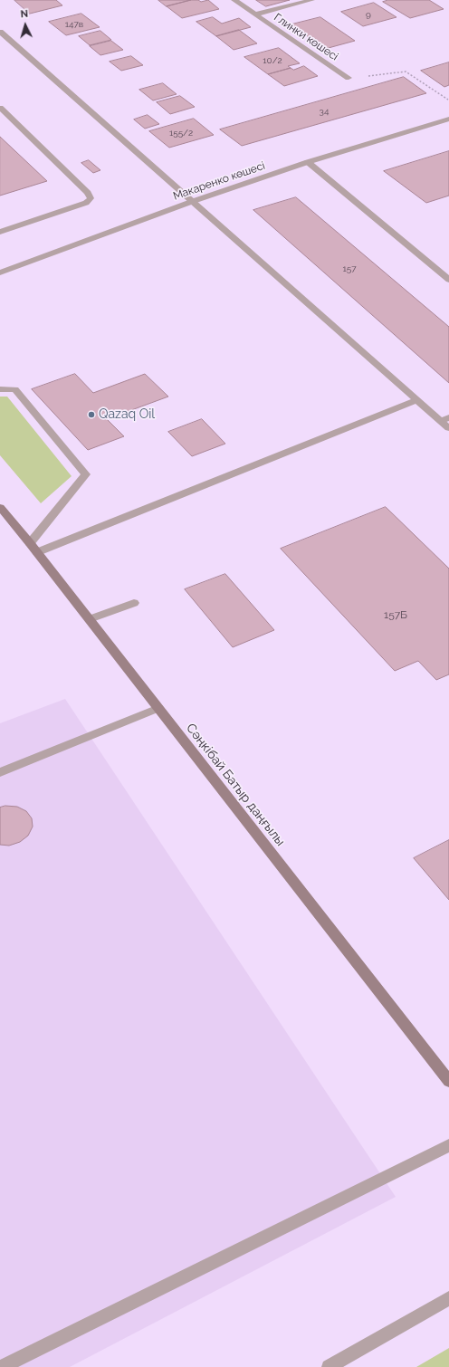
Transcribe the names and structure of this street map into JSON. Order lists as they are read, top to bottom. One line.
{"streets":{"main road":["Сәңкібай Батыр даңғылы"],"street":["Глинки көшесі","Макаренко көшесі"]},"places":["Qazaq Oil"],"house_numbers":["9","147в","10/2","34","155/2","157","157Б"],"north":"top"}
